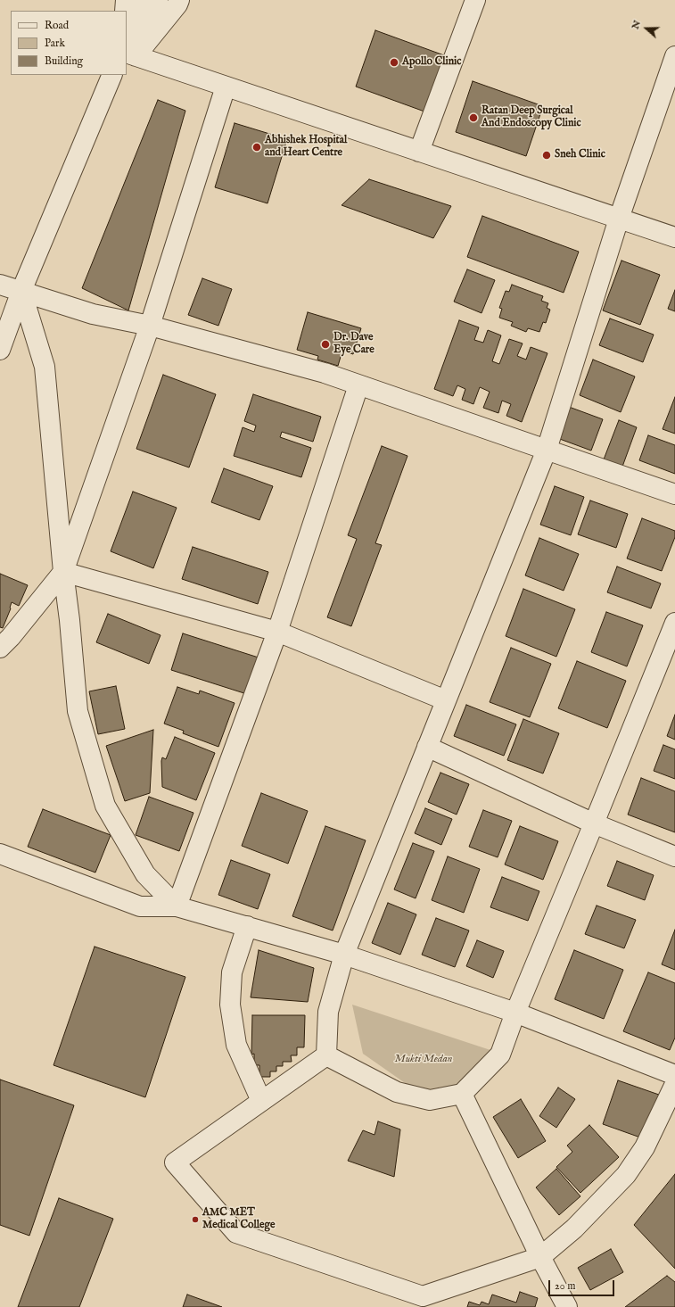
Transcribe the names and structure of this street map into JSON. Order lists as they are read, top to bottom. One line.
{"parks":["Mukti Medan"],"places":["Apollo Clinic","Ratan Deep Surgical And Endoscopy Clinic","Abhishek Hospital and Heart Centre","Sneh Clinic","Dr. Dave Eye Care","AMC MET Medical College"],"legend":["Road","Park","Building"],"scale_bar":"20 m","north":"left"}
